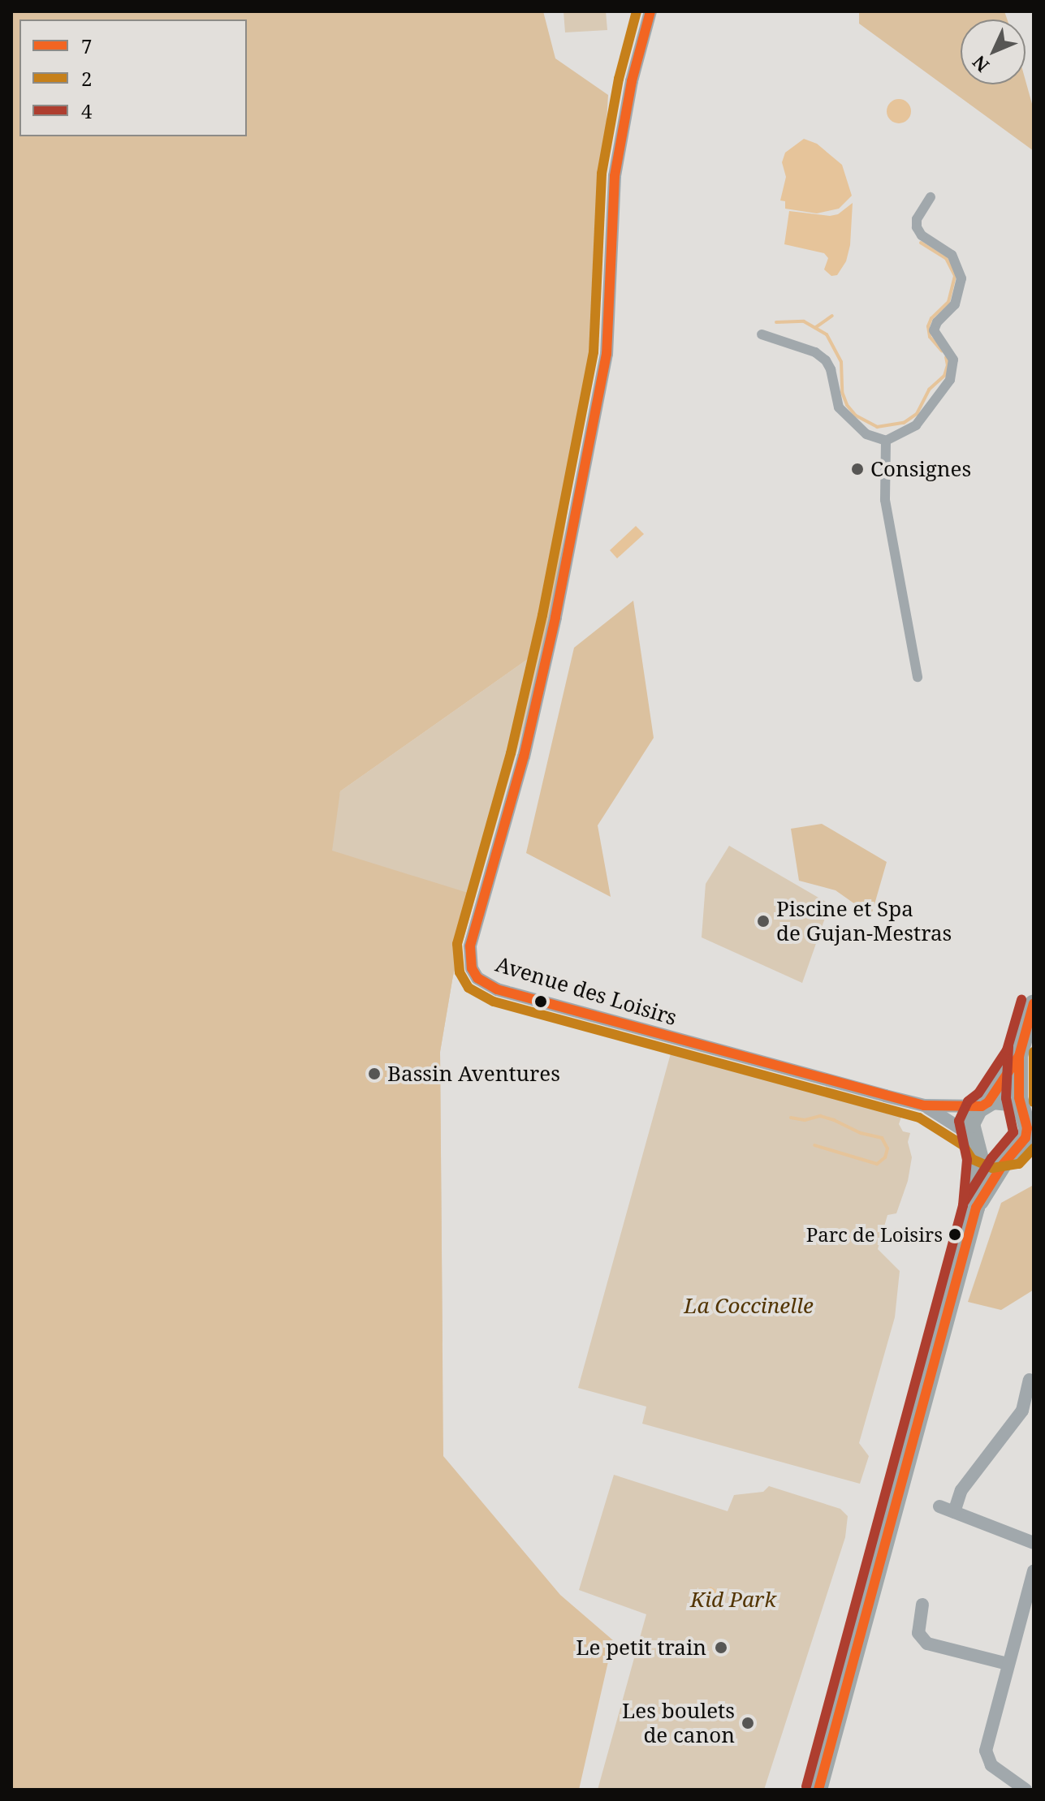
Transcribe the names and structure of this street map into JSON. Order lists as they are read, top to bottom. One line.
{"streets":{"street":["Avenue des Loisirs"]},"parks":["La Coccinelle","Kid Park"],"places":["Consignes","Piscine et Spa de Gujan-Mestras","Bassin Aventures","Parc de Loisirs","Le petit train","Les boulets de canon"],"lines":["transit line 7","transit line 2","transit line 4"],"legend":["7","2","4"],"north":"bottom left"}
